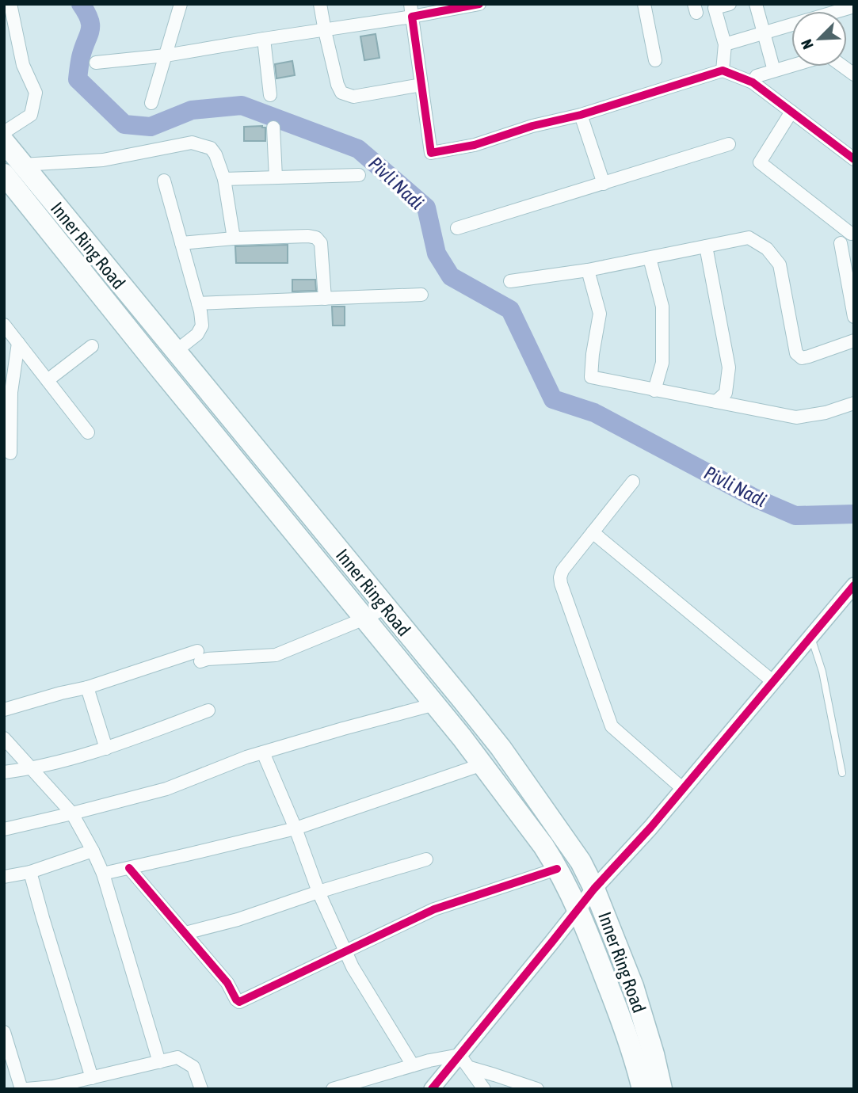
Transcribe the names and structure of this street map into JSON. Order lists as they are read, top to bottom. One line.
{"streets":{"highway":["Inner Ring Road"]},"water":["Pivli Nadi"],"north":"bottom left"}
